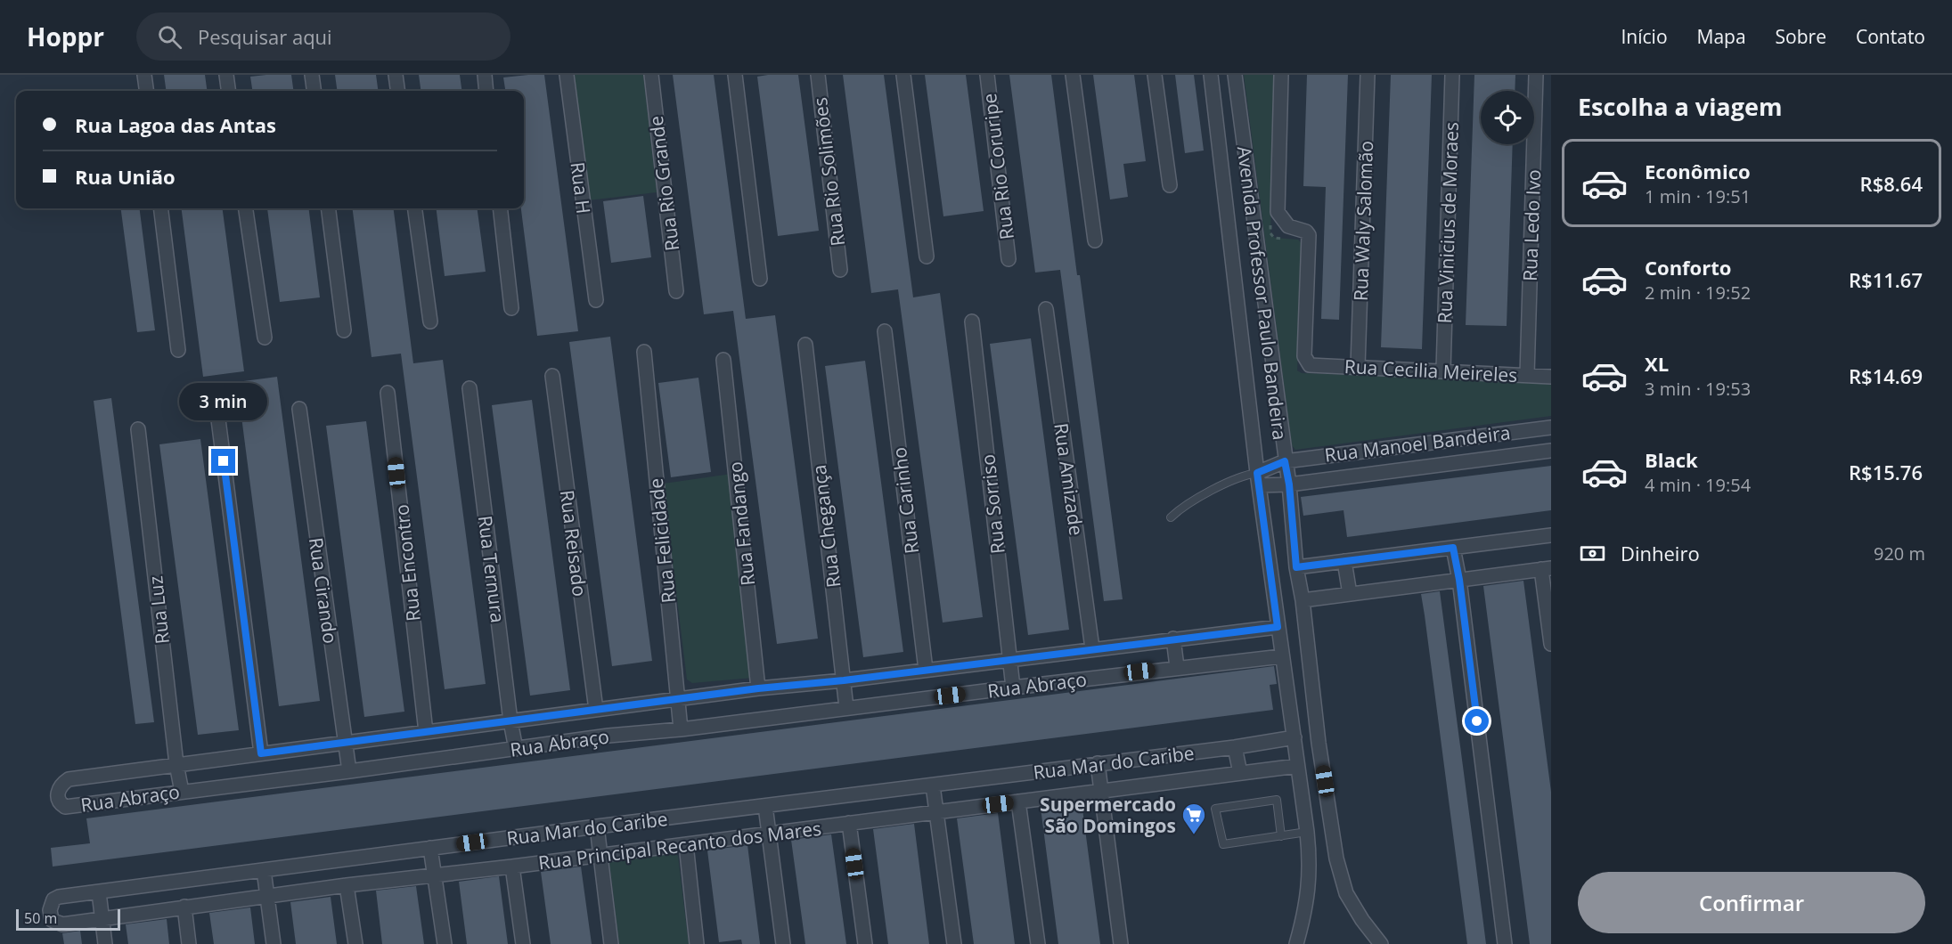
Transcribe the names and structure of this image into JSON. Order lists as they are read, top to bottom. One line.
{"streets":{"street":["Rua Rio Coruripe","Rua Rio Solimões","Rua Rio Grande","Rua H","Rua Waly Salomão","Rua Vinicius de Moraes","Rua Ledo Ivo","Avenida Professor Paulo Bandeira","Rua Cecilia Meireles","Rua Manoel Bandeira","Rua Amizade","Rua Carinho","Rua Sorriso","Rua Fandango","Rua Chegança","Rua Felicidade","Rua Reisado","Rua Encontro","Rua Ternura","Rua Cirando","Rua Luz","Rua Abraço","Rua Mar do Caribe","Rua Principal Recanto dos Mares"]},"crossings":[["Rua Waly Salomão","Rua Cecilia Meireles"],["Rua Vinicius de Moraes","Rua Cecilia Meireles"],["Rua Ledo Ivo","Rua Cecilia Meireles"],["Avenida Professor Paulo Bandeira","Rua Manoel Bandeira"],["Rua Amizade","Rua Abraço"],["Rua Carinho","Rua Abraço"],["Rua Sorriso","Rua Abraço"],["Rua Fandango","Rua Abraço"],["Rua Chegança","Rua Abraço"],["Rua Felicidade","Rua Abraço"],["Rua Reisado","Rua Abraço"],["Rua Encontro","Rua Abraço"],["Rua Ternura","Rua Abraço"],["Rua Cirando","Rua Abraço"],["Rua Luz","Rua Abraço"],["Rua Mar do Caribe","Rua Principal Recanto dos Mares"]],"places":{"supermarket":["Supermercado São Domingos"]},"scale_bar":"50 m","page":{"header":"Hoppr","search":"Pesquisar aqui","nav":["Início","Mapa","Sobre","Contato"],"heading":"Escolha a viagem","banner":["Rua Lagoa das Antas","Rua União"],"list":[{"name":"Econômico","note":"1 min · 19:51","value":"R$8.64"},{"name":"Conforto","note":"2 min · 19:52","value":"R$11.67"},{"name":"XL","note":"3 min · 19:53","value":"R$14.69"},{"name":"Black","note":"4 min · 19:54","value":"R$15.76"}],"bubble":"3 min","pay":["Dinheiro","920 m"],"buttons":"Confirmar","scale":"50 m"}}
